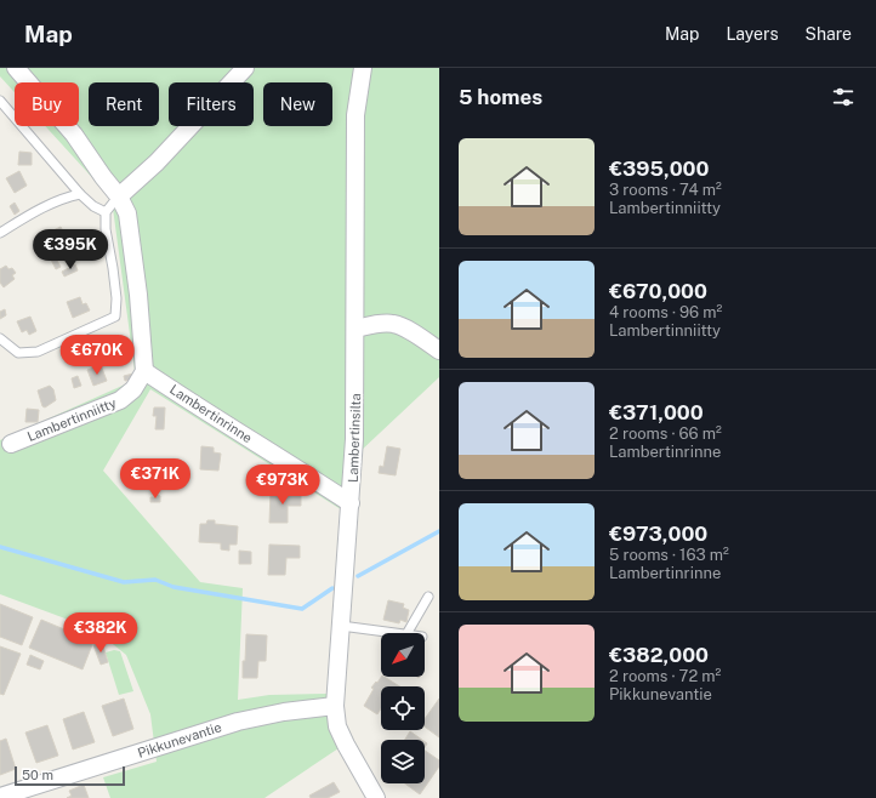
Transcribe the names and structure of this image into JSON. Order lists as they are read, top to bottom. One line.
{"streets":{"street":["Lambertinrinne","Lambertinniitty","Lambertinsilta","Pikkunevantie"]},"crossings":[["Lambertinrinne","Lambertinniitty"],["Lambertinrinne","Lambertinsilta"],["Lambertinsilta","Pikkunevantie"]],"scale_bar":"50 m","north":"bottom left","page":{"header":"Map","nav":["Map","Layers","Share"],"heading":"5 homes","chip":["Buy","Rent","Filters","New"],"list":[{"name":"€395,000","note":"3 rooms · 74 m² · Lambertinniitty"},{"name":"€670,000","note":"4 rooms · 96 m² · Lambertinniitty"},{"name":"€371,000","note":"2 rooms · 66 m² · Lambertinrinne"},{"name":"€973,000","note":"5 rooms · 163 m² · Lambertinrinne"},{"name":"€382,000","note":"2 rooms · 72 m² · Pikkunevantie"}],"price":["€395K","€670K","€371K","€973K","€382K"],"scale":"50 m"}}
